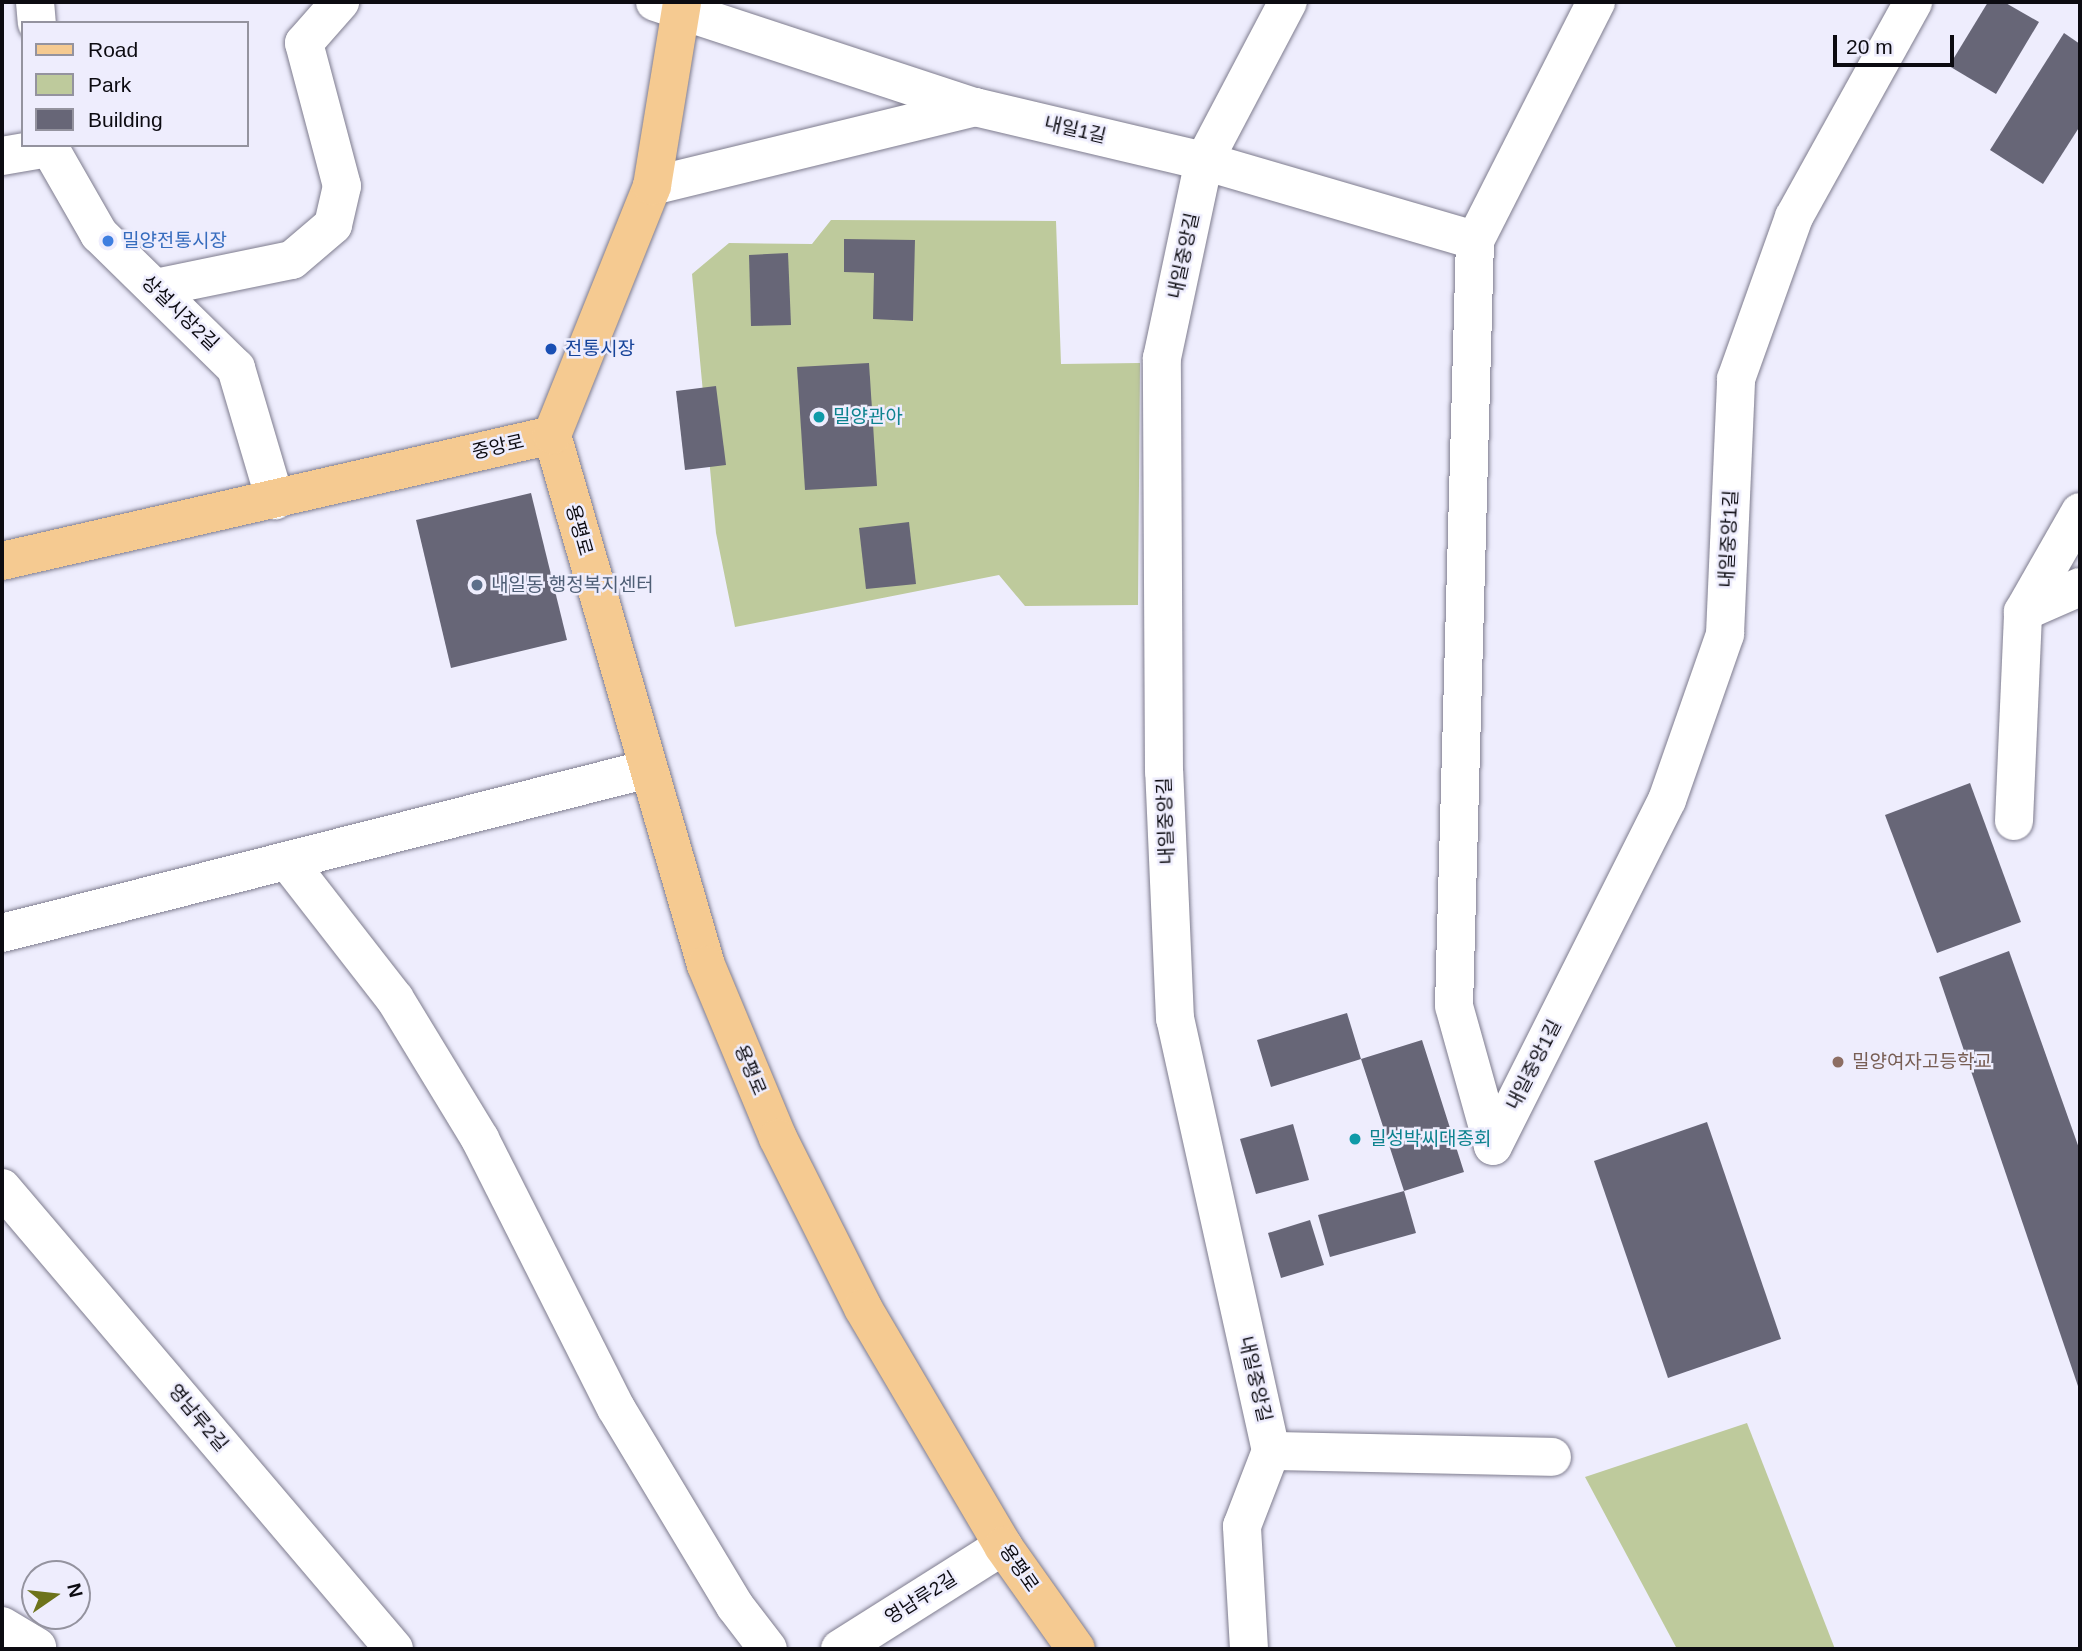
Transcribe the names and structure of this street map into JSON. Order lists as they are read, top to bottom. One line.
{"streets":{"main road":["중앙로","용평로"],"street":["내일1길","내일중앙길","상설시장2길","내일중앙1길","영남루2길"]},"crossings":[["내일1길","내일중앙길"],["내일1길","내일중앙1길"],["상설시장2길","중앙로"],["중앙로","용평로"],["용평로","영남루2길"]],"places":["밀양전통시장","전통시장","밀양관아","내일동 행정복지센터","밀양여자고등학교","밀성박씨대종회"],"legend":["Road","Park","Building"],"scale_bar":"20 m","north":"right"}
